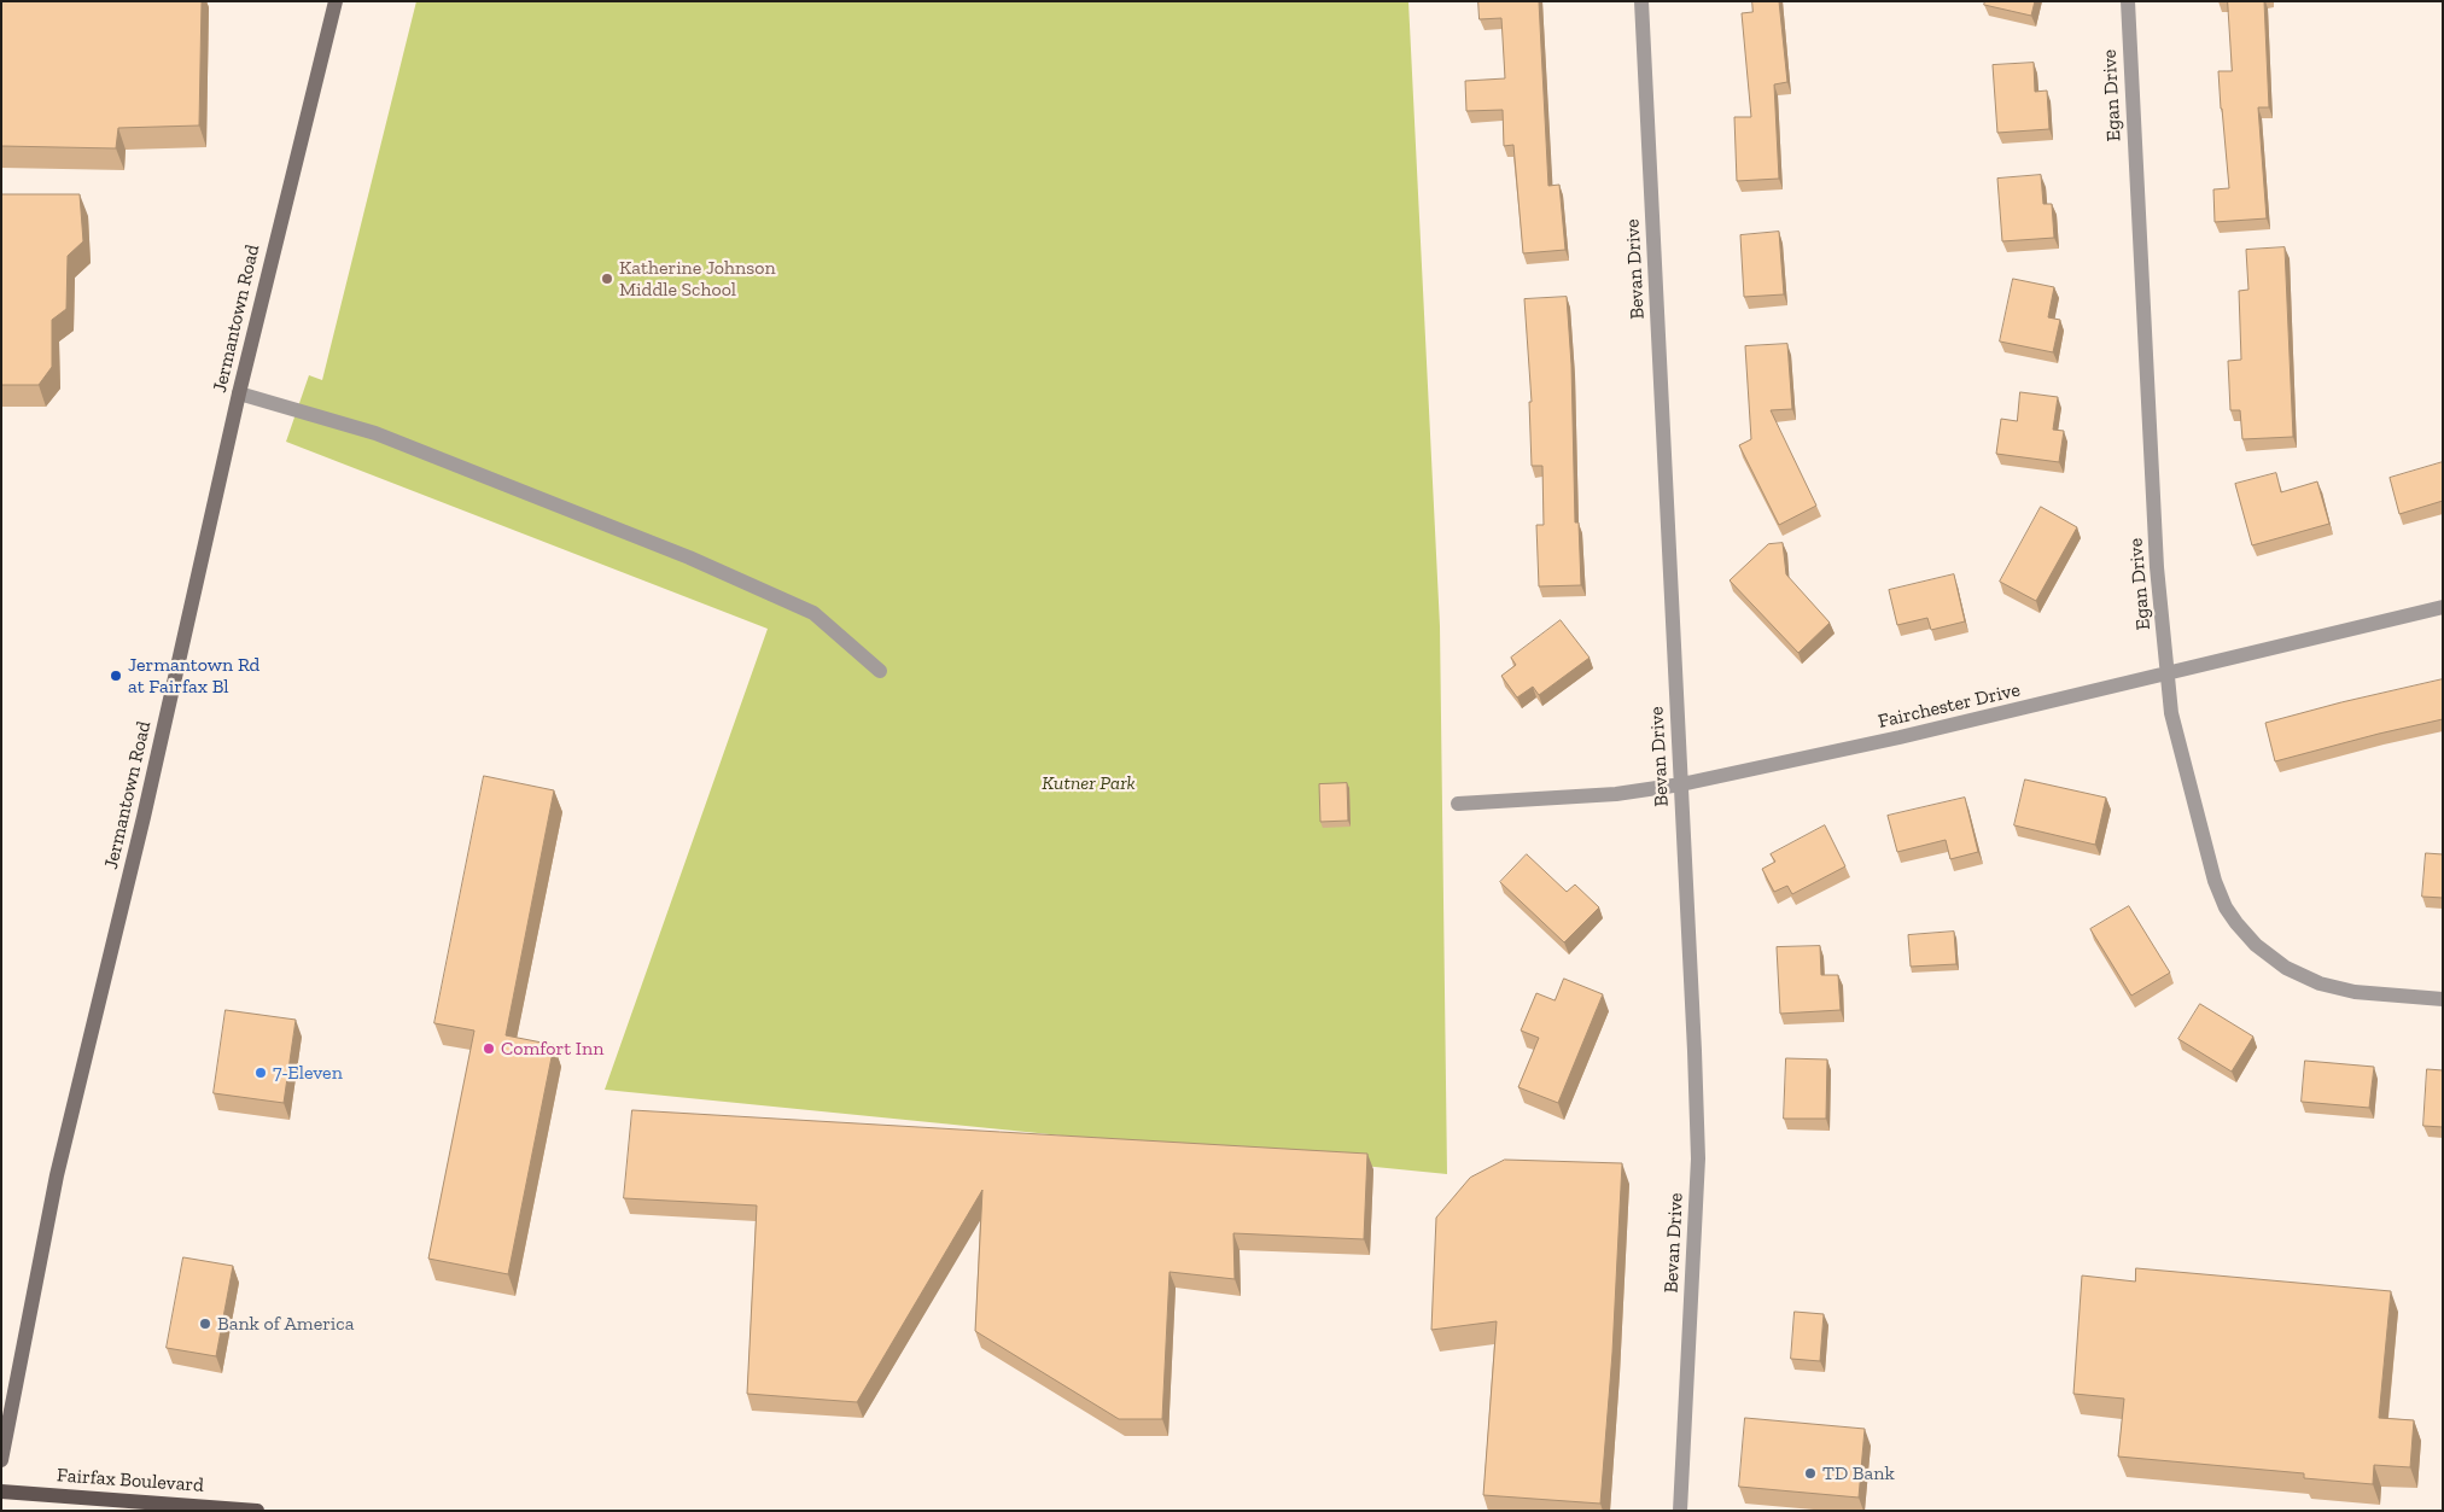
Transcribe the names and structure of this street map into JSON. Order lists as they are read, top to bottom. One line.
{"streets":{"main road":["Jermantown Road","Fairfax Boulevard"],"street":["Egan Drive","Bevan Drive","Fairchester Drive"]},"crossings":[["Egan Drive","Fairchester Drive"],["Bevan Drive","Fairchester Drive"]],"parks":["Kutner Park"],"places":["Katherine Johnson Middle School","Jermantown Rd at Fairfax Bl","Comfort Inn","7-Eleven","Bank of America","TD Bank"]}
